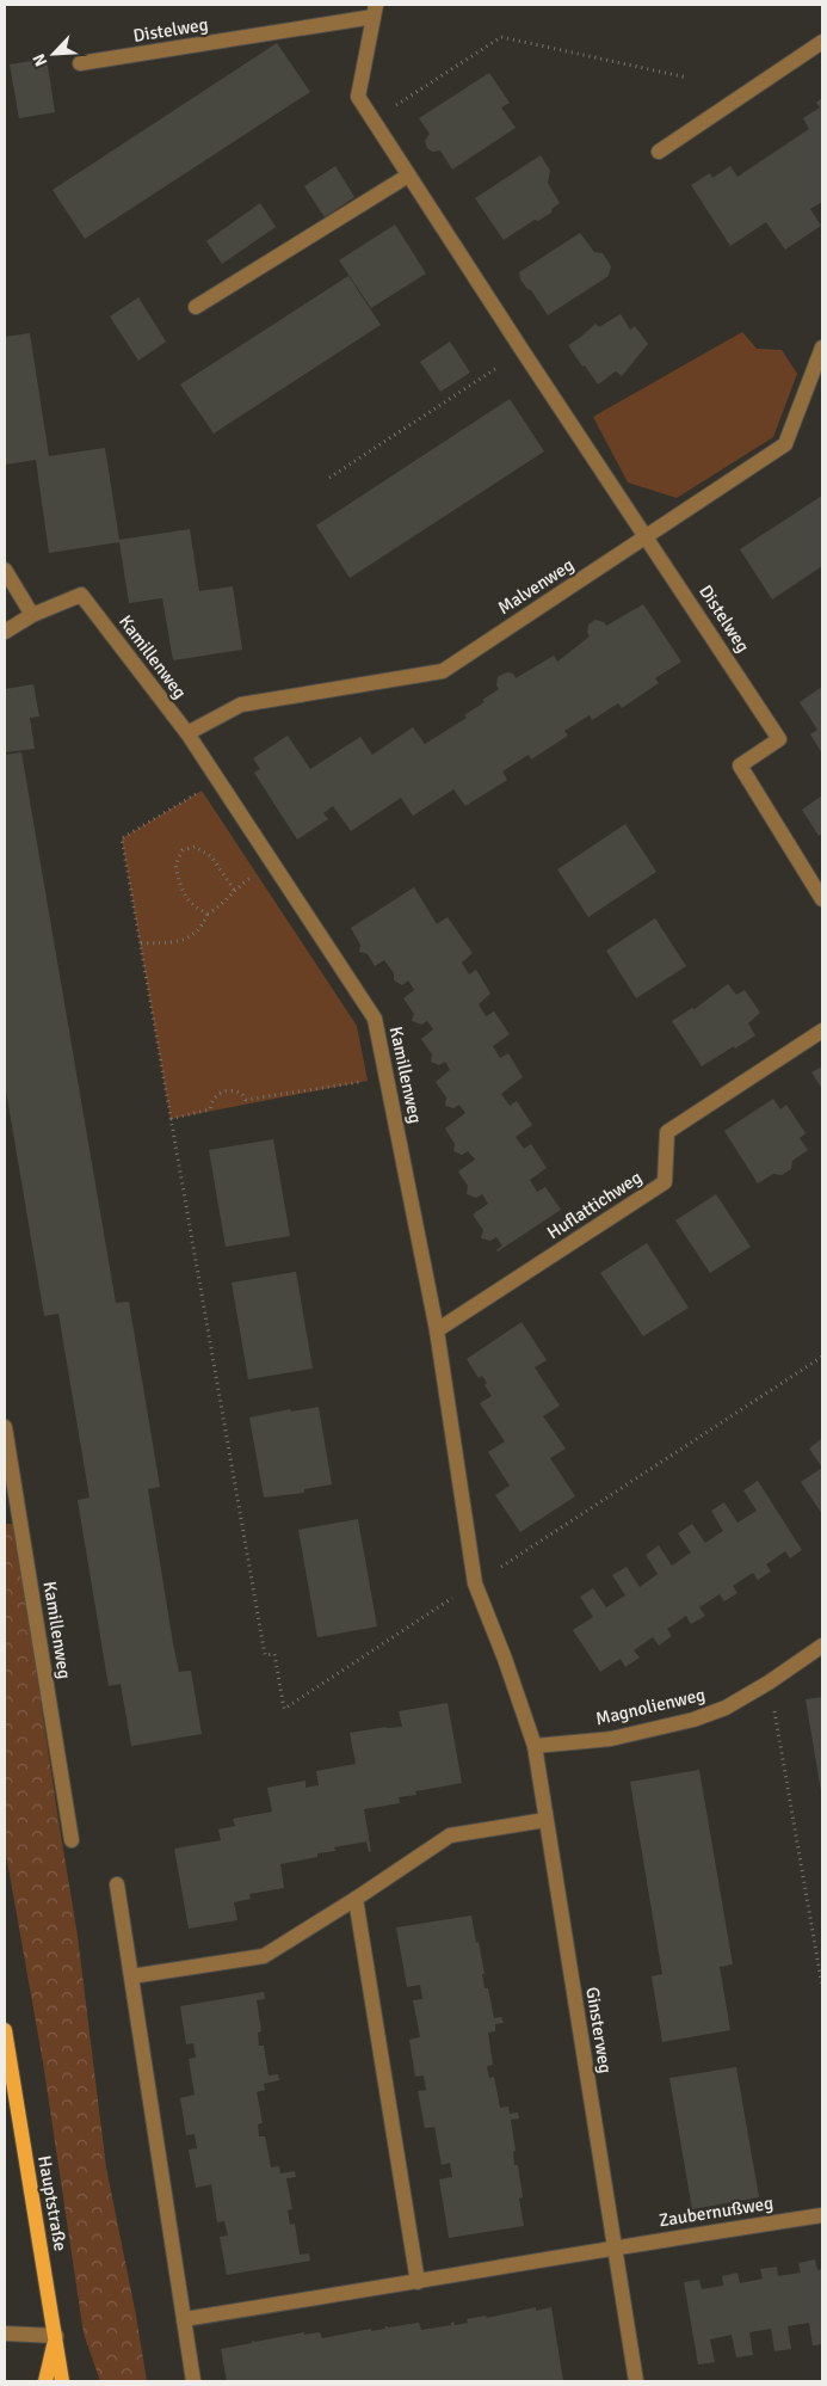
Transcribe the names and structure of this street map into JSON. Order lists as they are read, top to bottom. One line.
{"streets":{"main road":["Hauptstraße"],"street":["Distelweg","Malvenweg","Kamillenweg","Huflattichweg","Magnolienweg","Ginsterweg","Zaubernußweg"]},"crossings":[["Distelweg","Malvenweg"],["Malvenweg","Kamillenweg"],["Kamillenweg","Huflattichweg"],["Kamillenweg","Ginsterweg"],["Magnolienweg","Ginsterweg"],["Ginsterweg","Zaubernußweg"]],"north":"bottom left"}
